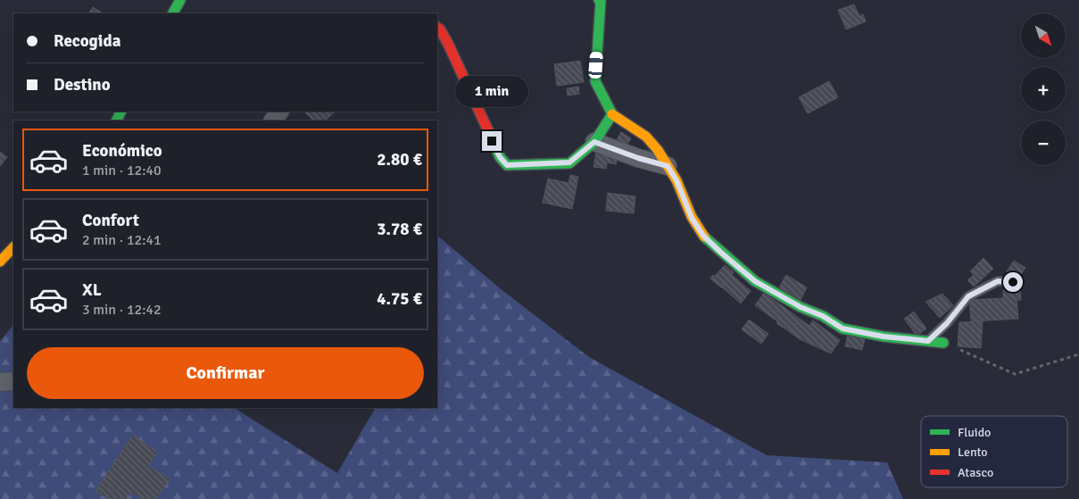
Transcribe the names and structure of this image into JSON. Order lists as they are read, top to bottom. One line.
{"legend":["Fluido","Lento","Atasco"],"north":"bottom right","page":{"map_buttons":["+","−"],"banner":["Recogida","Destino"],"bubble":"1 min","list":[{"name":"Económico","note":"1 min · 12:40","value":"2.80 €"},{"name":"Confort","note":"2 min · 12:41","value":"3.78 €"},{"name":"XL","note":"3 min · 12:42","value":"4.75 €"}],"buttons":"Confirmar"}}
